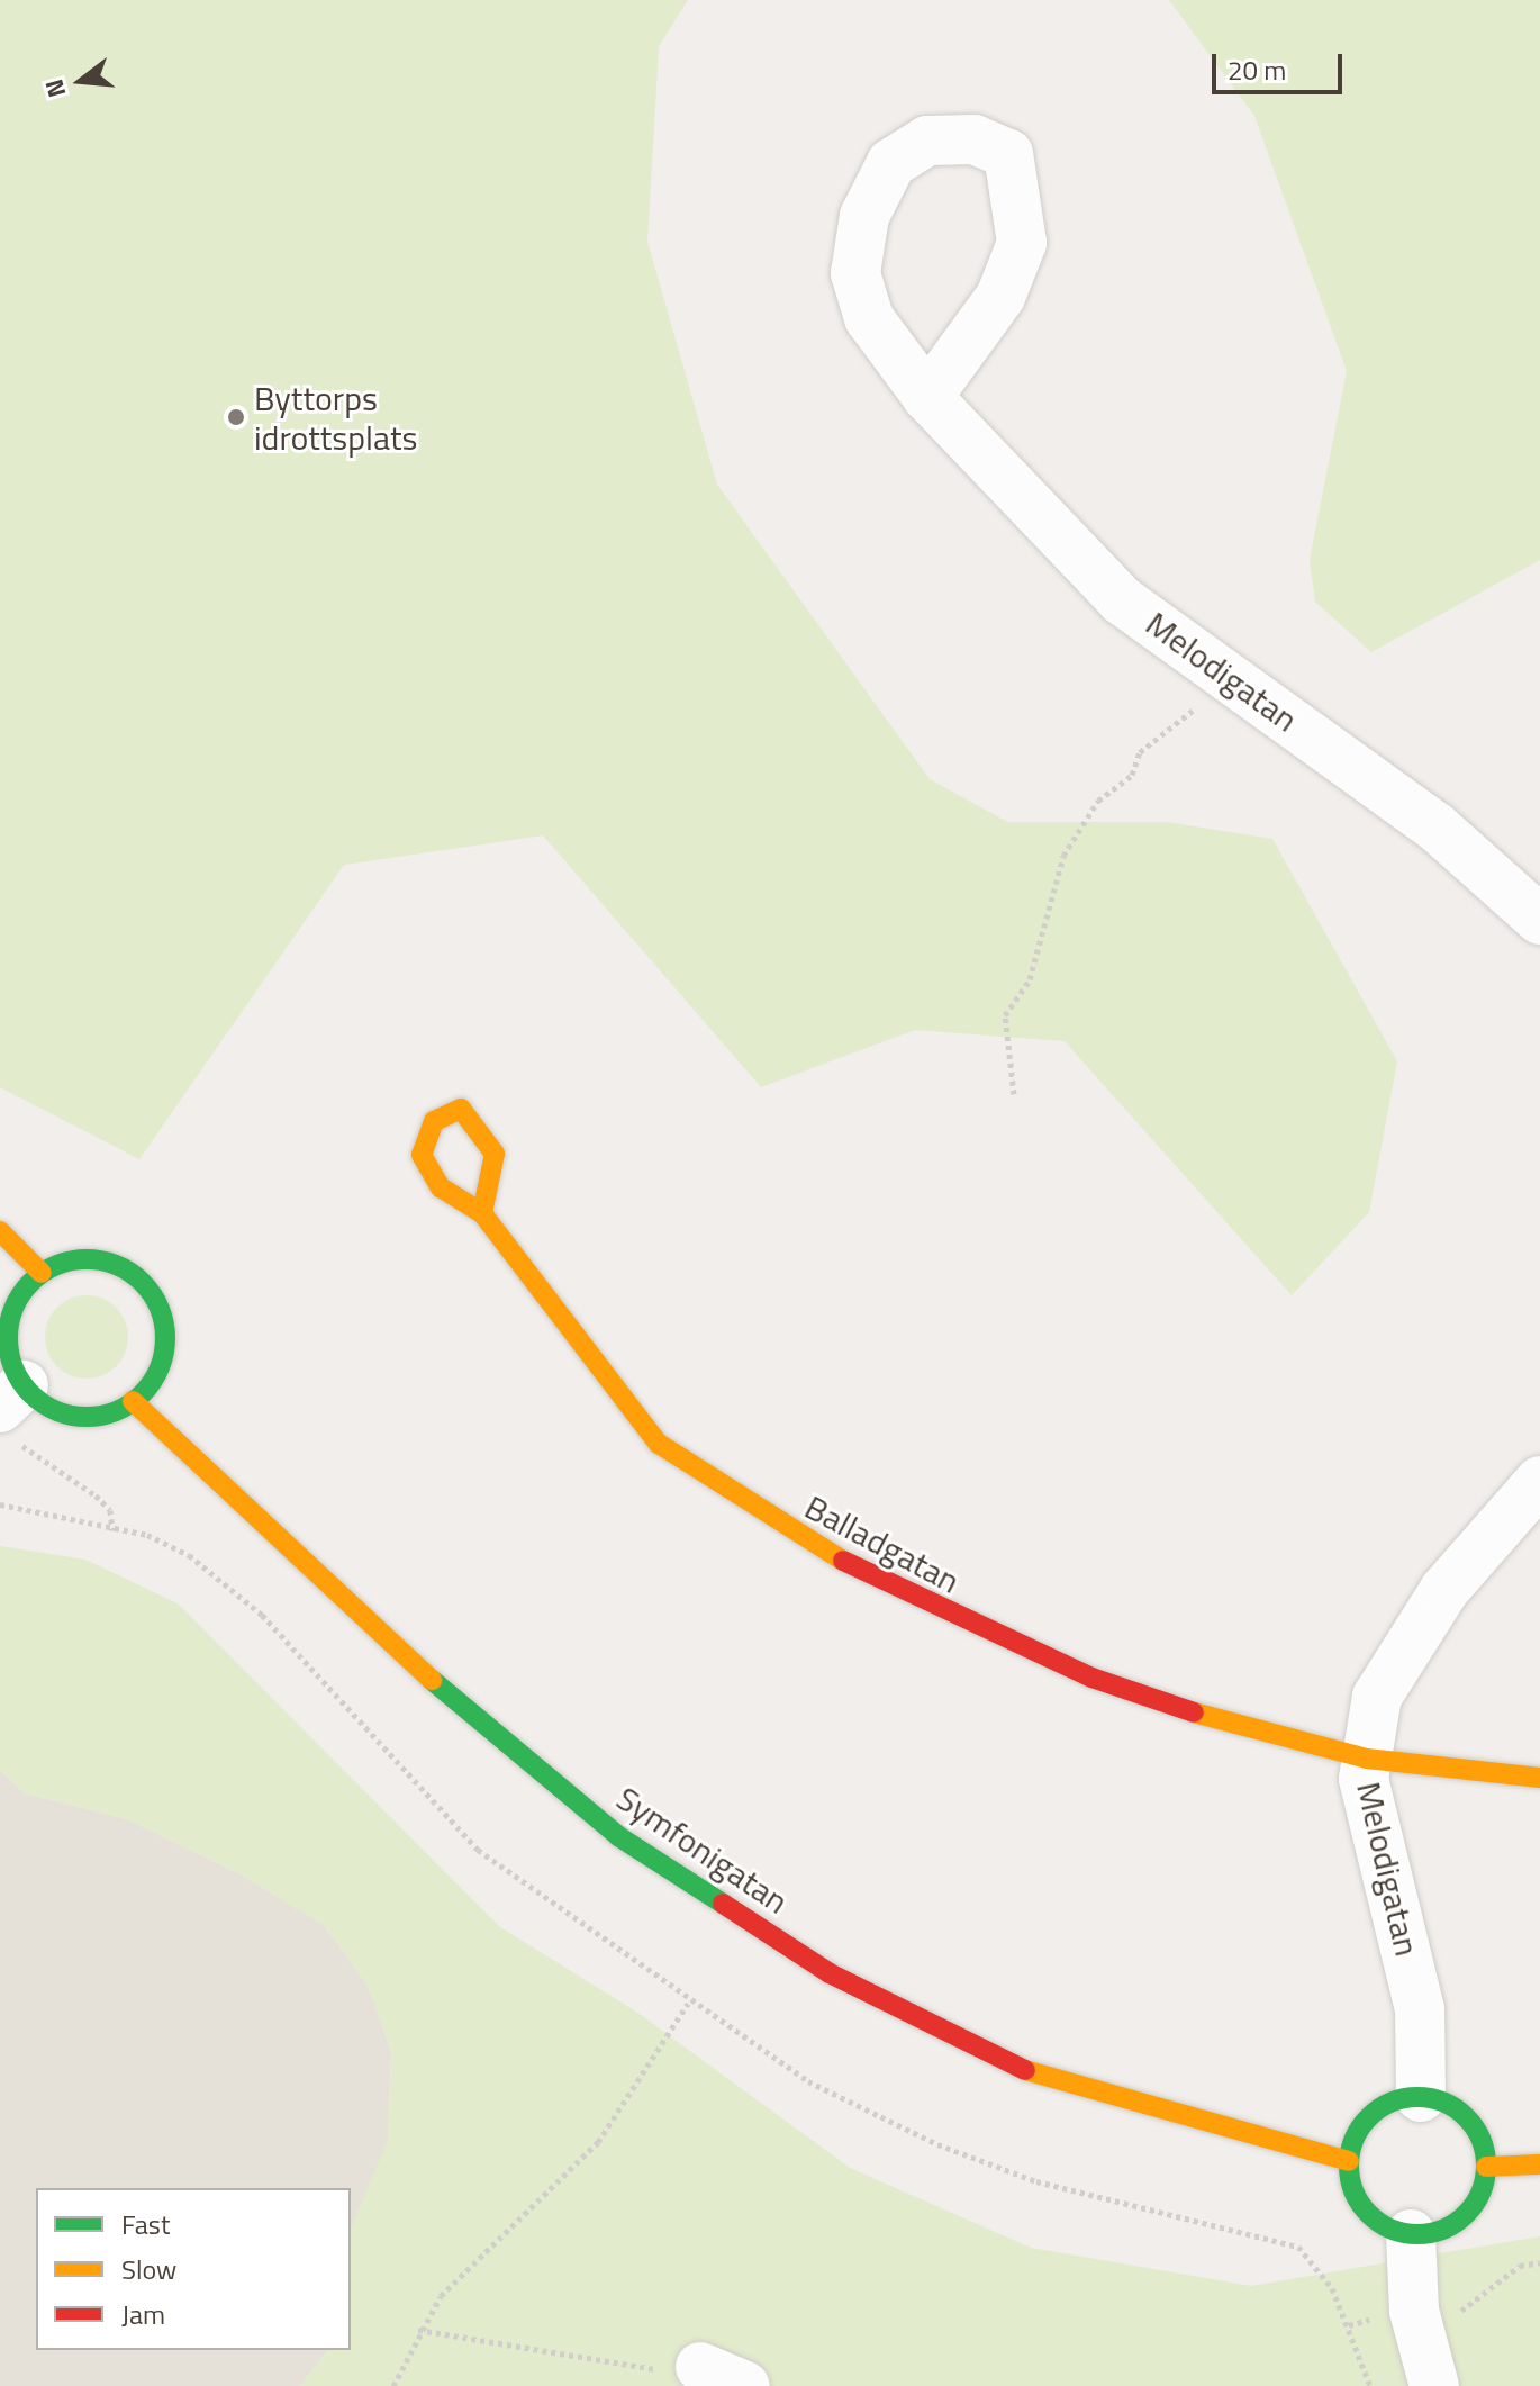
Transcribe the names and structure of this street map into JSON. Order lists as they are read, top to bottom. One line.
{"streets":{"street":["Melodigatan","Balladgatan","Symfonigatan"]},"crossings":[["Melodigatan","Balladgatan"],["Melodigatan","Symfonigatan"]],"places":["Byttorps idrottsplats"],"legend":["Fast","Slow","Jam"],"scale_bar":"20 m","north":"left"}
